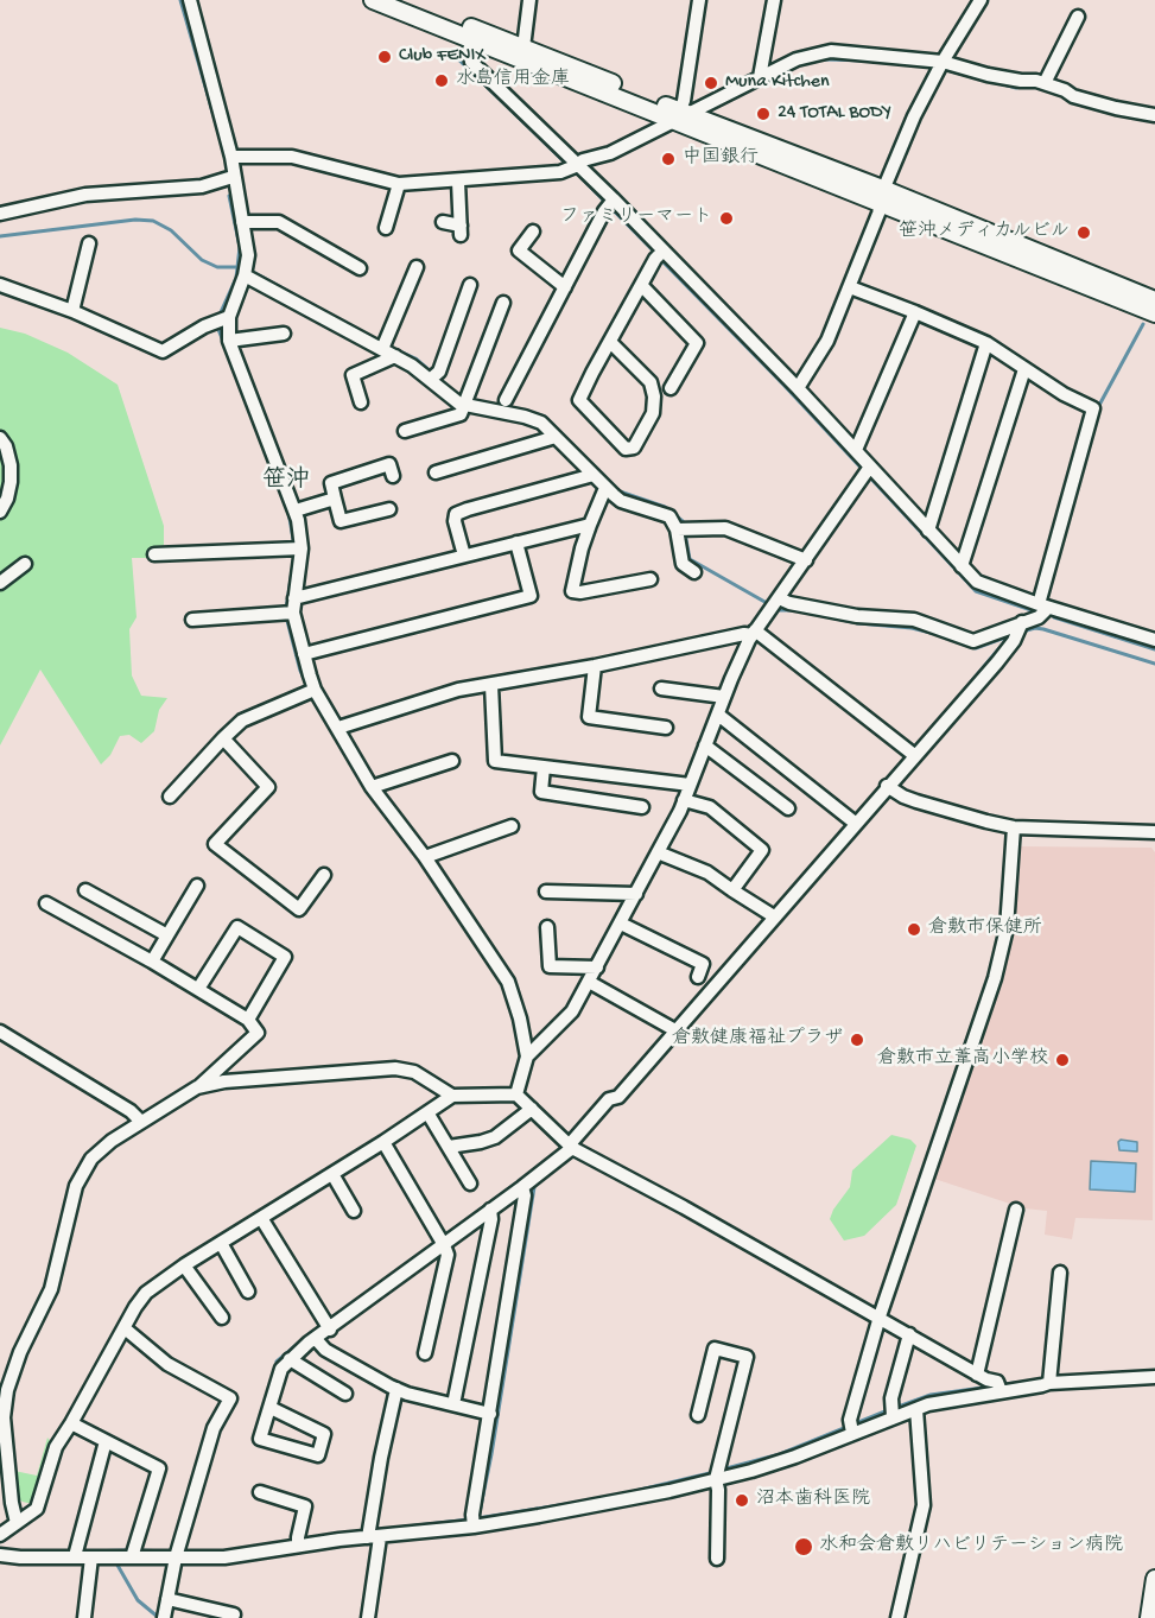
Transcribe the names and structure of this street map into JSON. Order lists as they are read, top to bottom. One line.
{"districts":["笹沖"],"places":["Club FENIX","水島信用金庫","Muna Kitchen","24 TOTAL BODY","中国銀行","ファミリーマート","笹沖メディカルビル","倉敷市保健所","倉敷健康福祉プラザ","倉敷市立葦高小学校","沼本歯科医院","水和会倉敷リハビリテーション病院"]}
